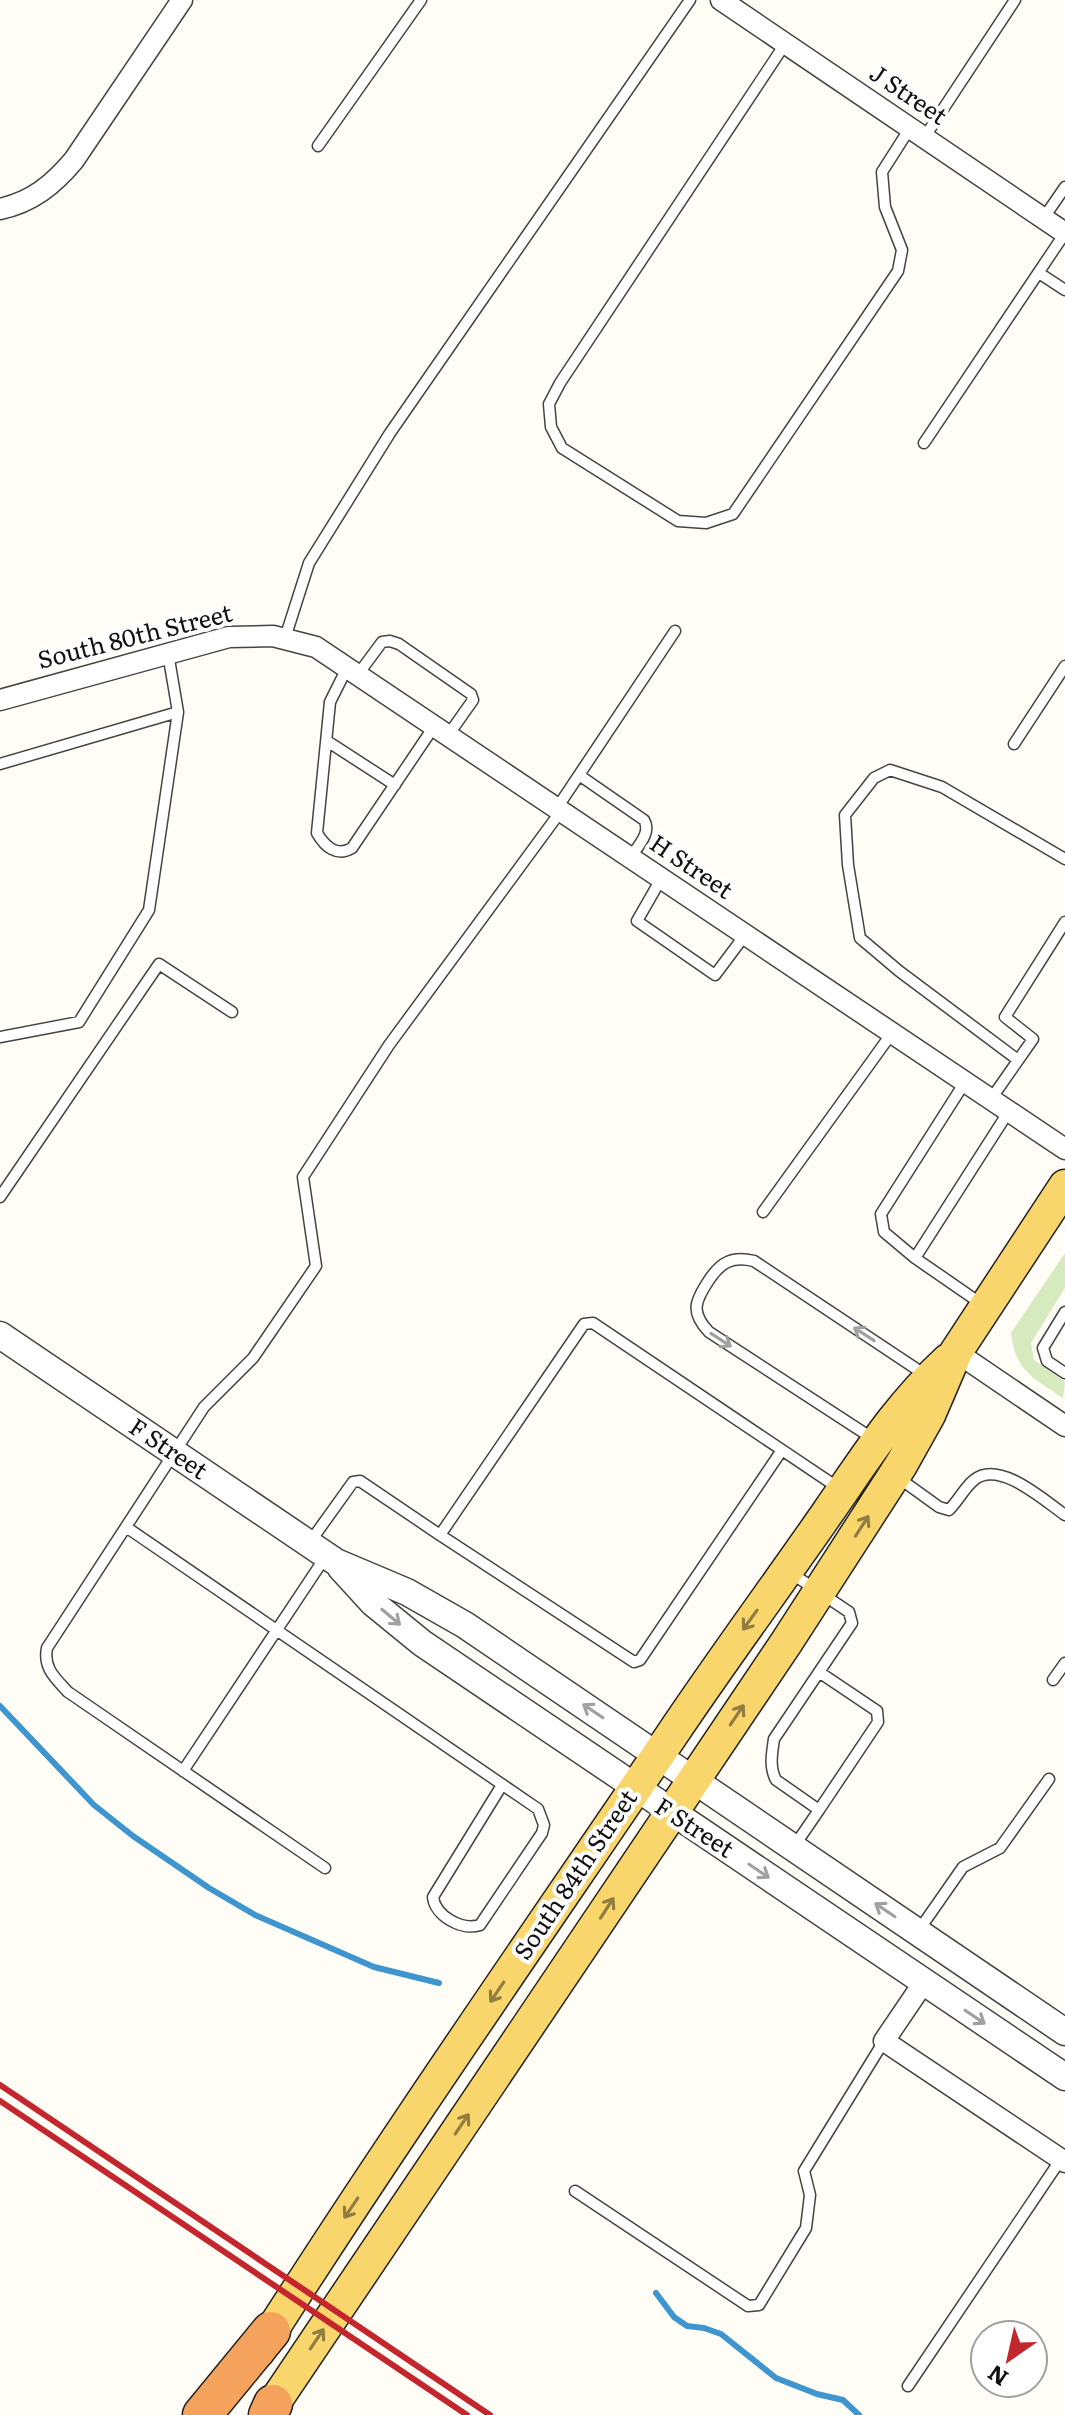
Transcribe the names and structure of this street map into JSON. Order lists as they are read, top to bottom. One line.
{"streets":{"main road":["South 84th Street"],"street":["J Street","South 80th Street","H Street","F Street"]},"crossings":[["South 80th Street","H Street"],["F Street","South 84th Street"]],"north":"bottom left"}
